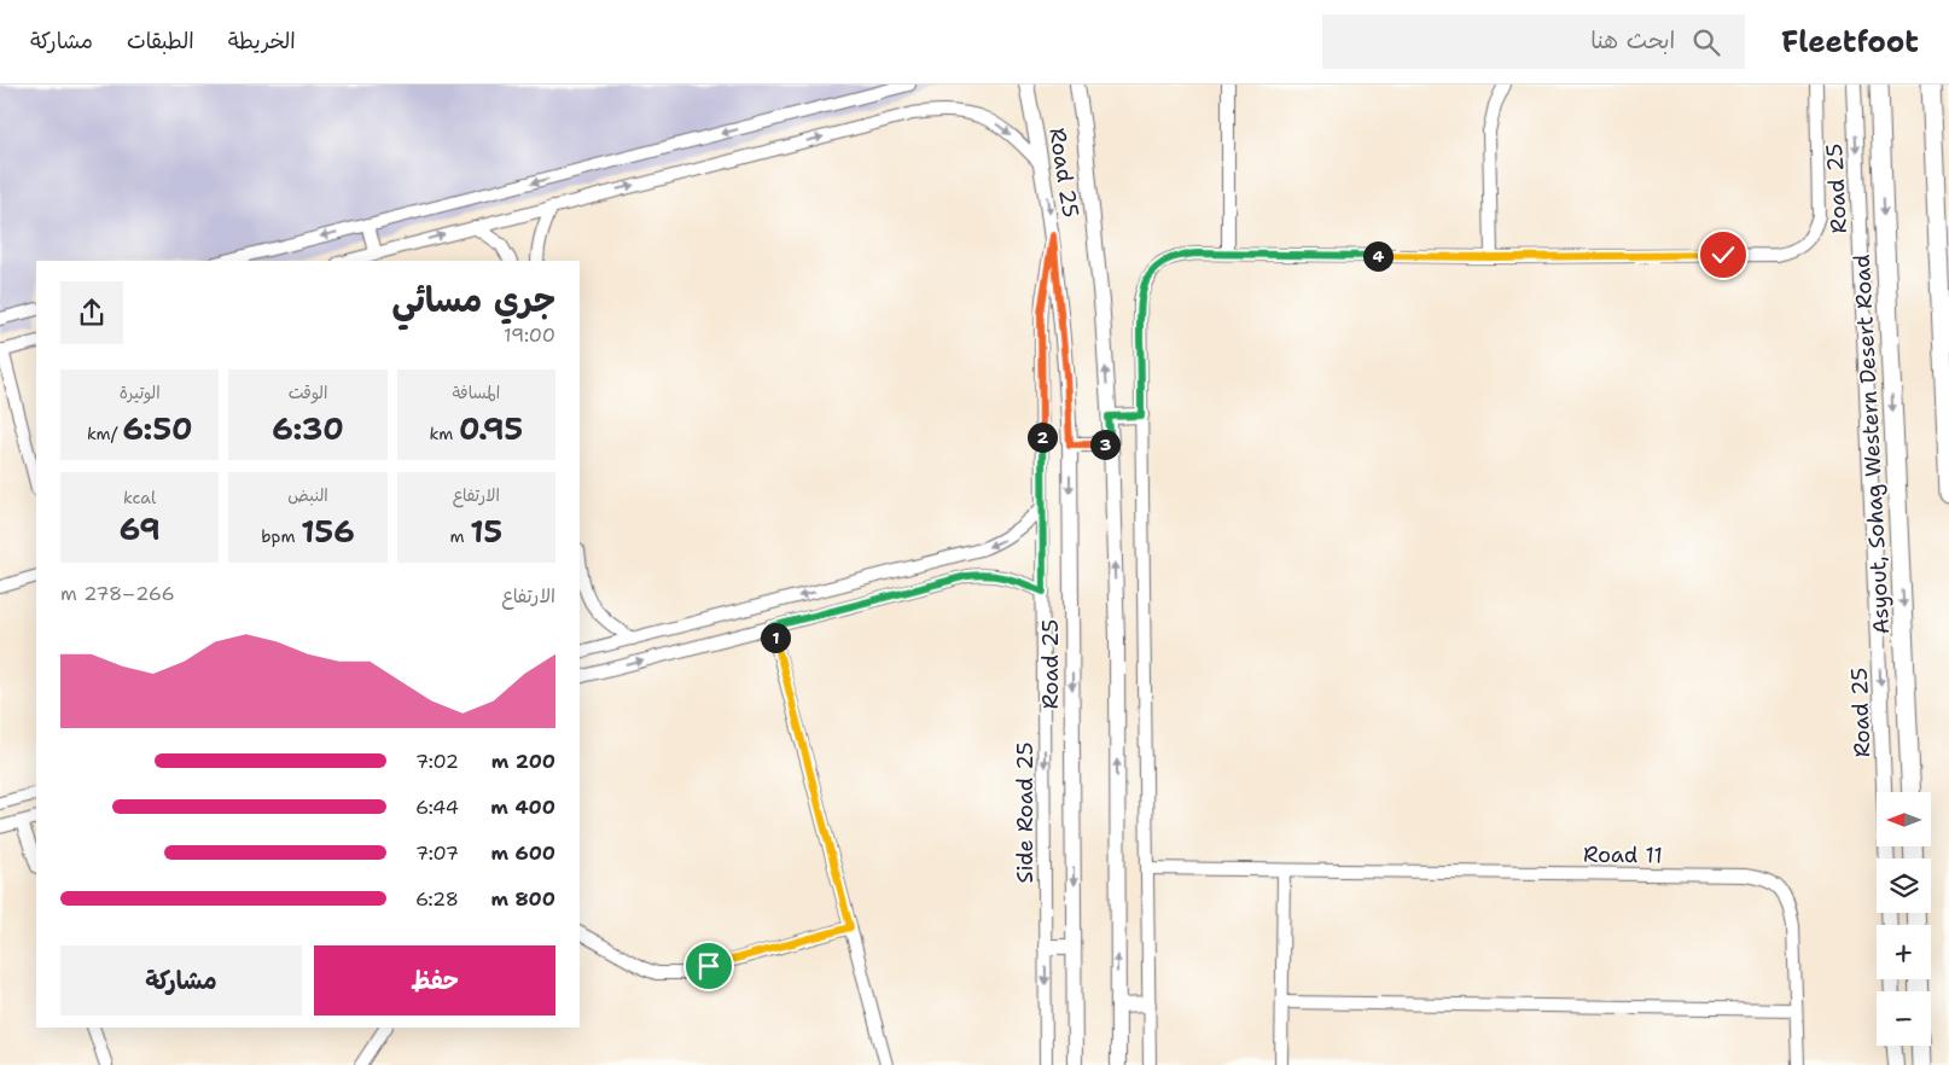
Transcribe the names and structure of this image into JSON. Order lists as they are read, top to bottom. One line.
{"streets":{"main road":["Asyout, Sohag Western Desert Road"],"street":["Road 25","Side Road 25","Road 11"]},"crossings":[["Road 25","Side Road 25"]],"north":"left","page":{"header":"Fleetfoot","search":"ابحث هنا","nav":["الخريطة","الطبقات","مشاركة"],"pins":["4","2","3","1"],"heading":["جري مسائي","19:00"],"stats":[["المسافة","0.95 km"],["الوقت","6:30"],["الوتيرة","6:50 /km"],["الارتفاع","15 m"],["النبض","156 bpm"],["kcal","69"]],"chart":["الارتفاع","266–278 m"],"list":[{"name":"200 m","note":"7:02"},{"name":"400 m","note":"6:44"},{"name":"600 m","note":"7:07"},{"name":"800 m","note":"6:28"}],"map_buttons":["+","−"],"buttons":["حفظ","مشاركة"]}}
